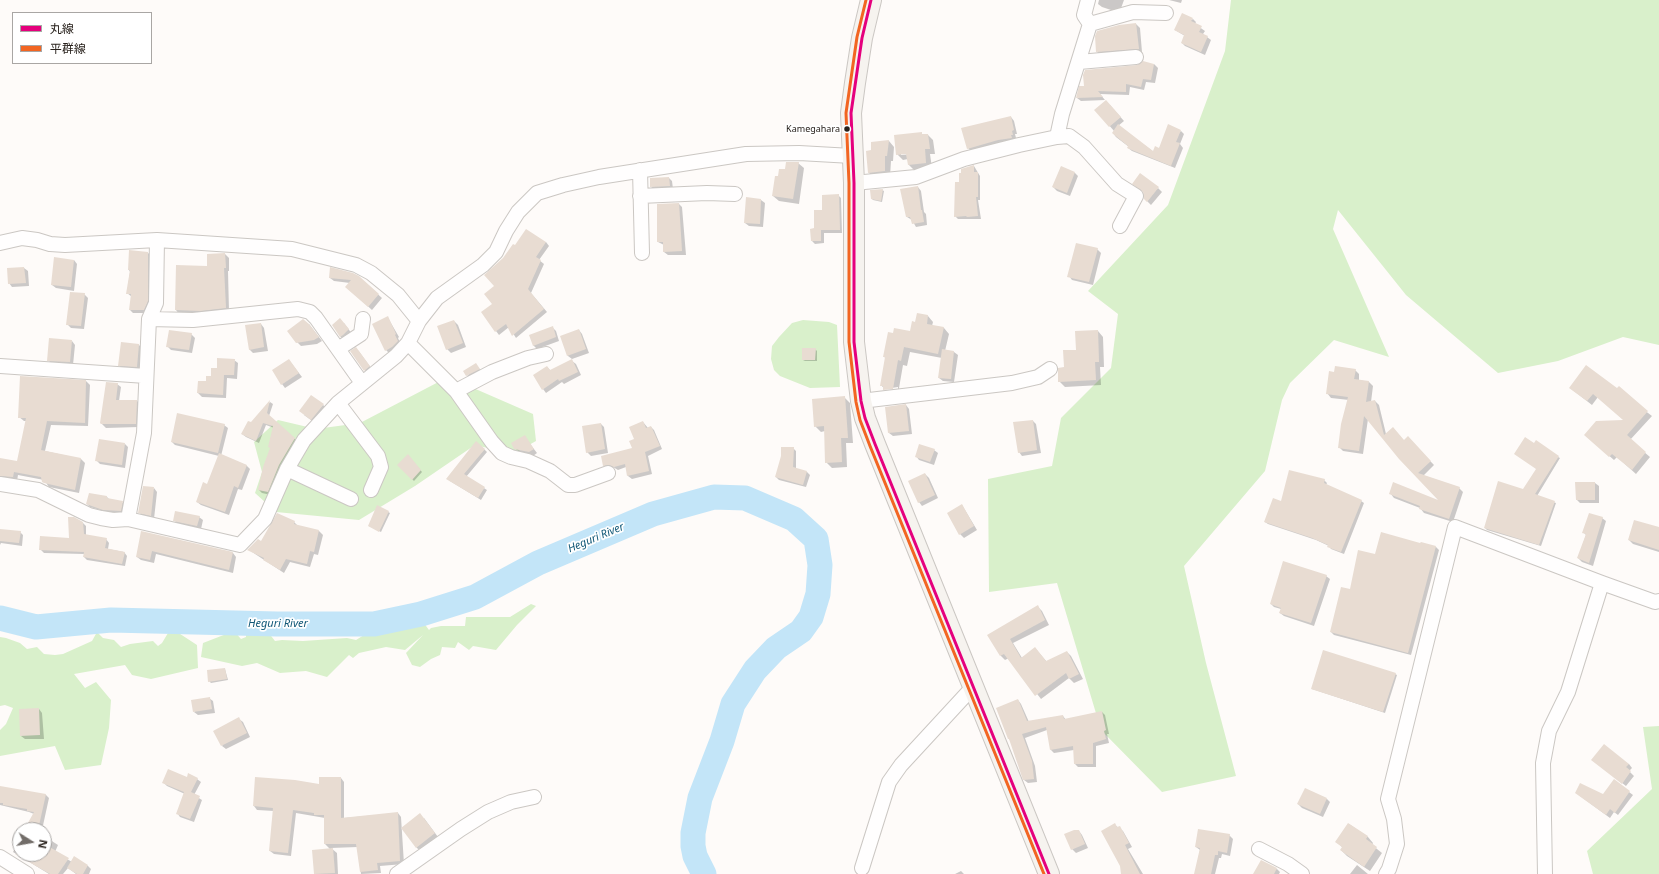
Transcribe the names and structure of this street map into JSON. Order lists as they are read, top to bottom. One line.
{"water":["Heguri River"],"places":["Kamegahara"],"lines":["transit line 丸線","transit line 平群線"],"legend":["丸線","平群線"],"north":"right"}
